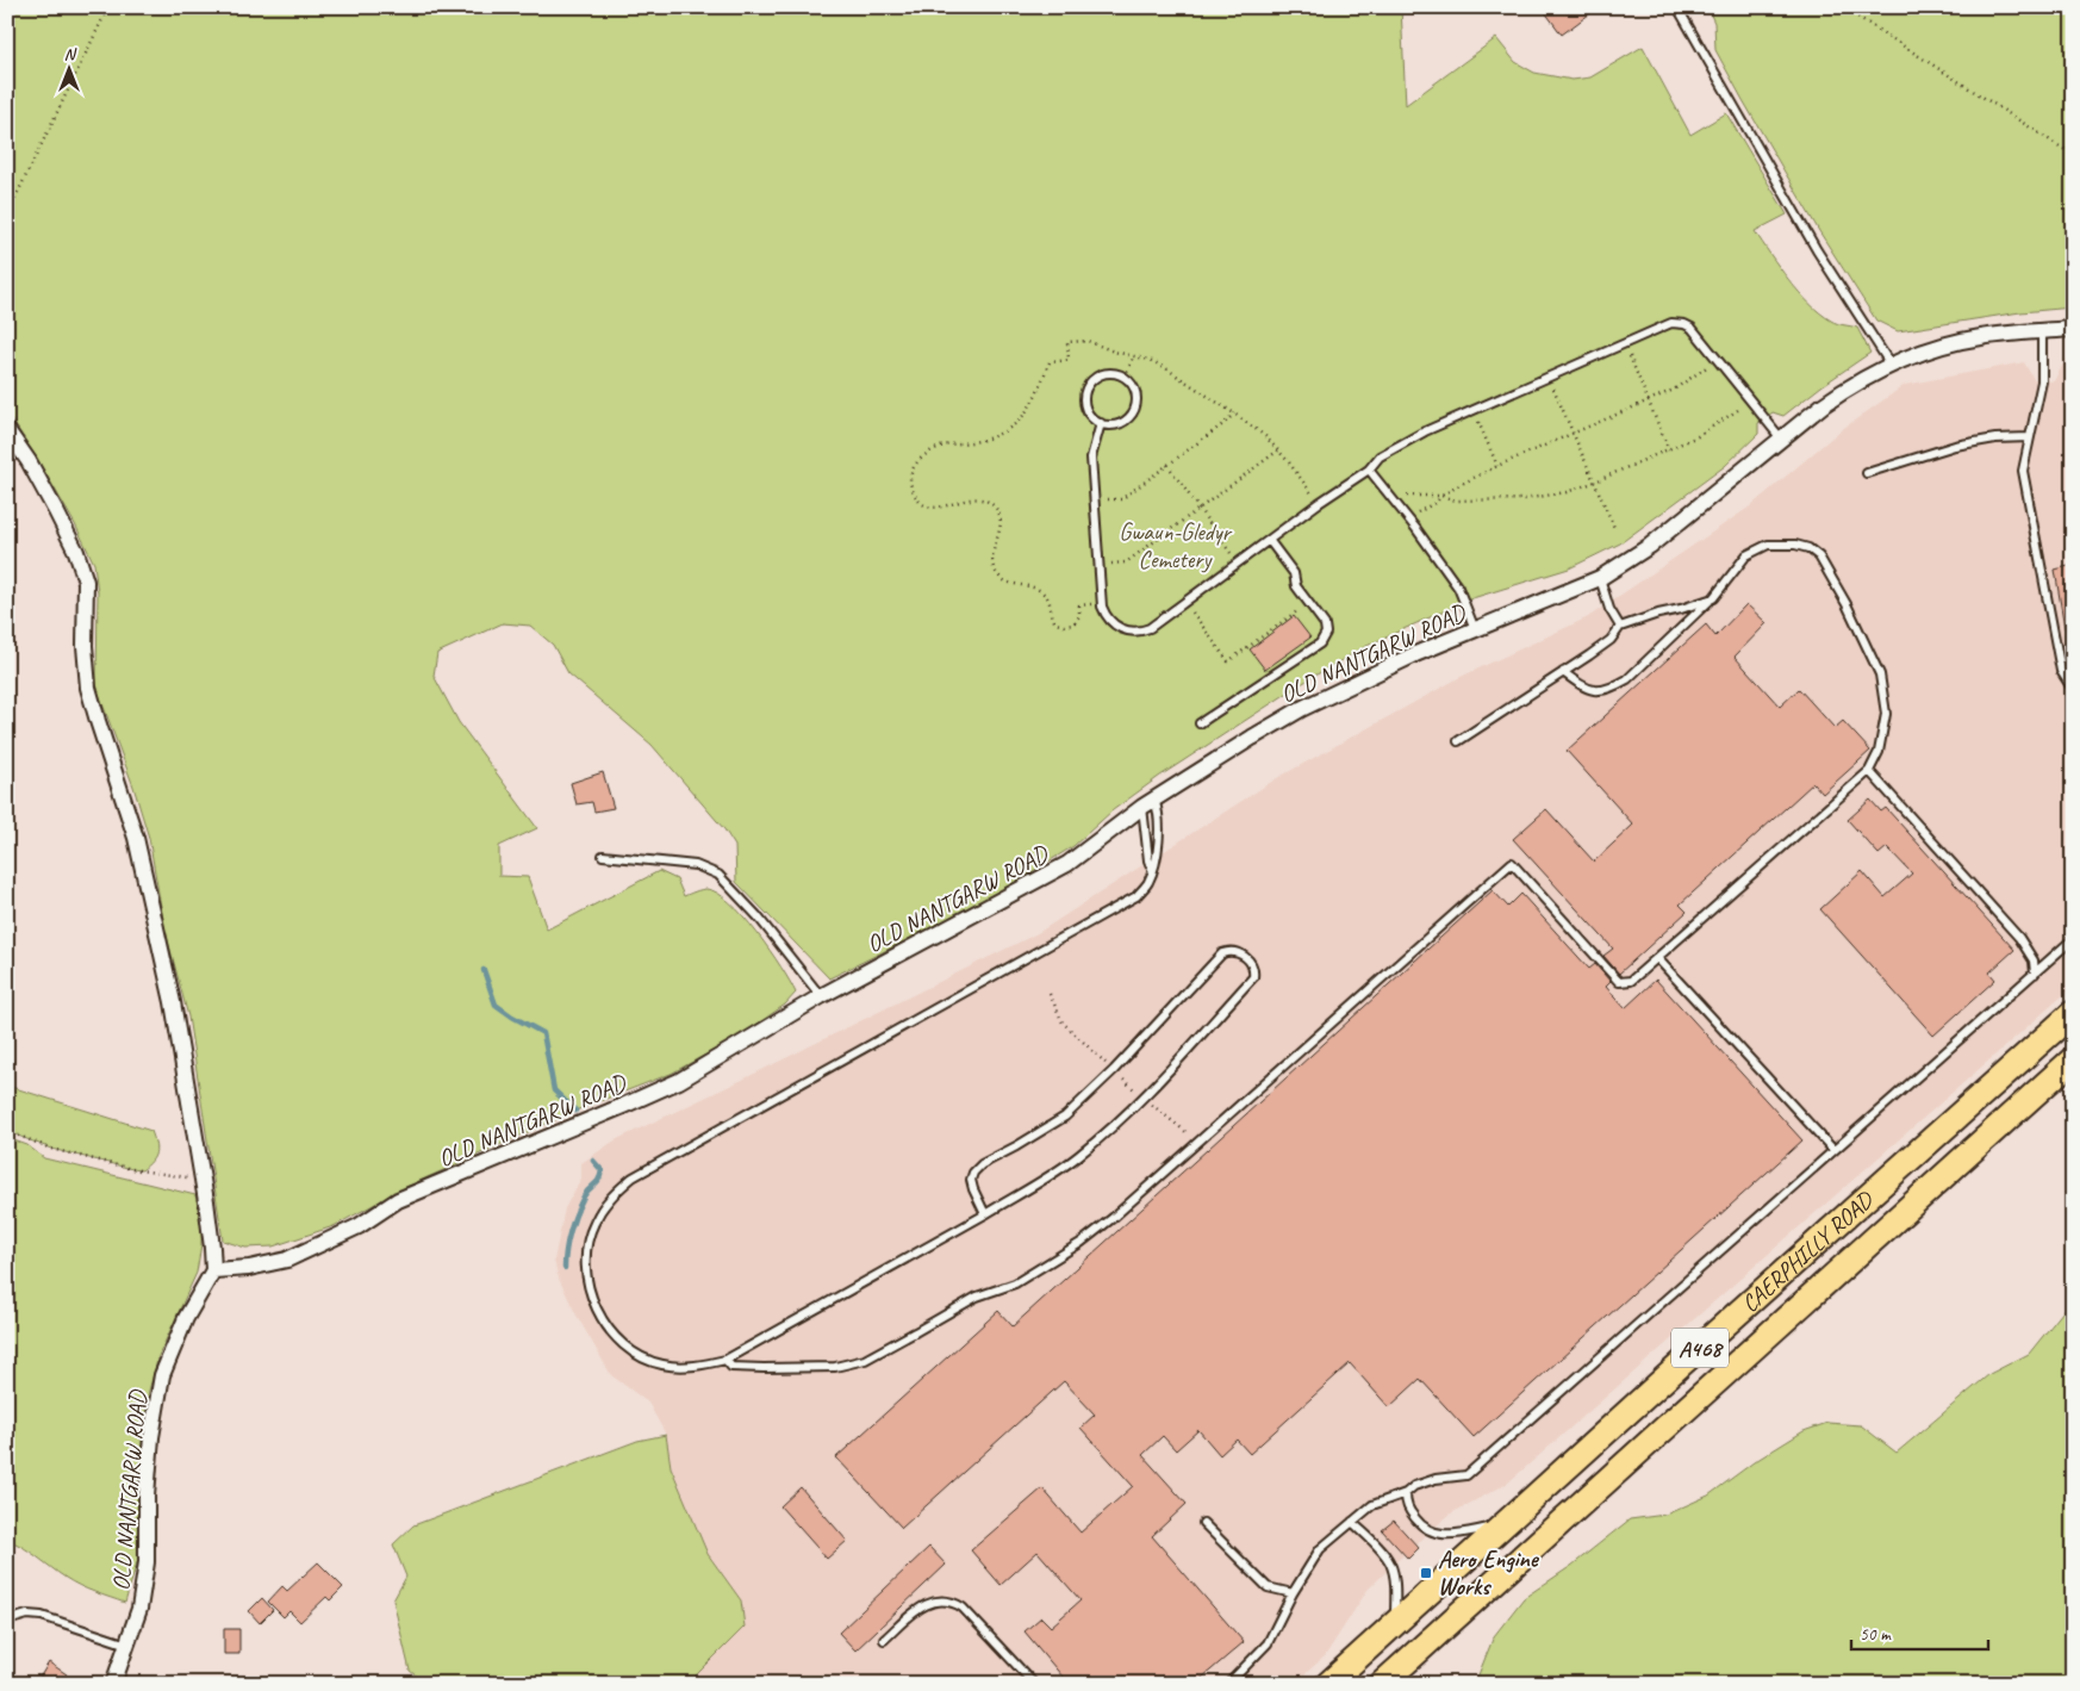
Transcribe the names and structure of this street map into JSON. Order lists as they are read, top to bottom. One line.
{"streets":{"main road":["CAERPHILLY ROAD","A468"],"street":["OLD NANTGARW ROAD"]},"parks":["Gwaun-Gledyr Cemetery"],"places":{"transit":["Aero Engine Works"]},"scale_bar":"50 m","north":"top"}
